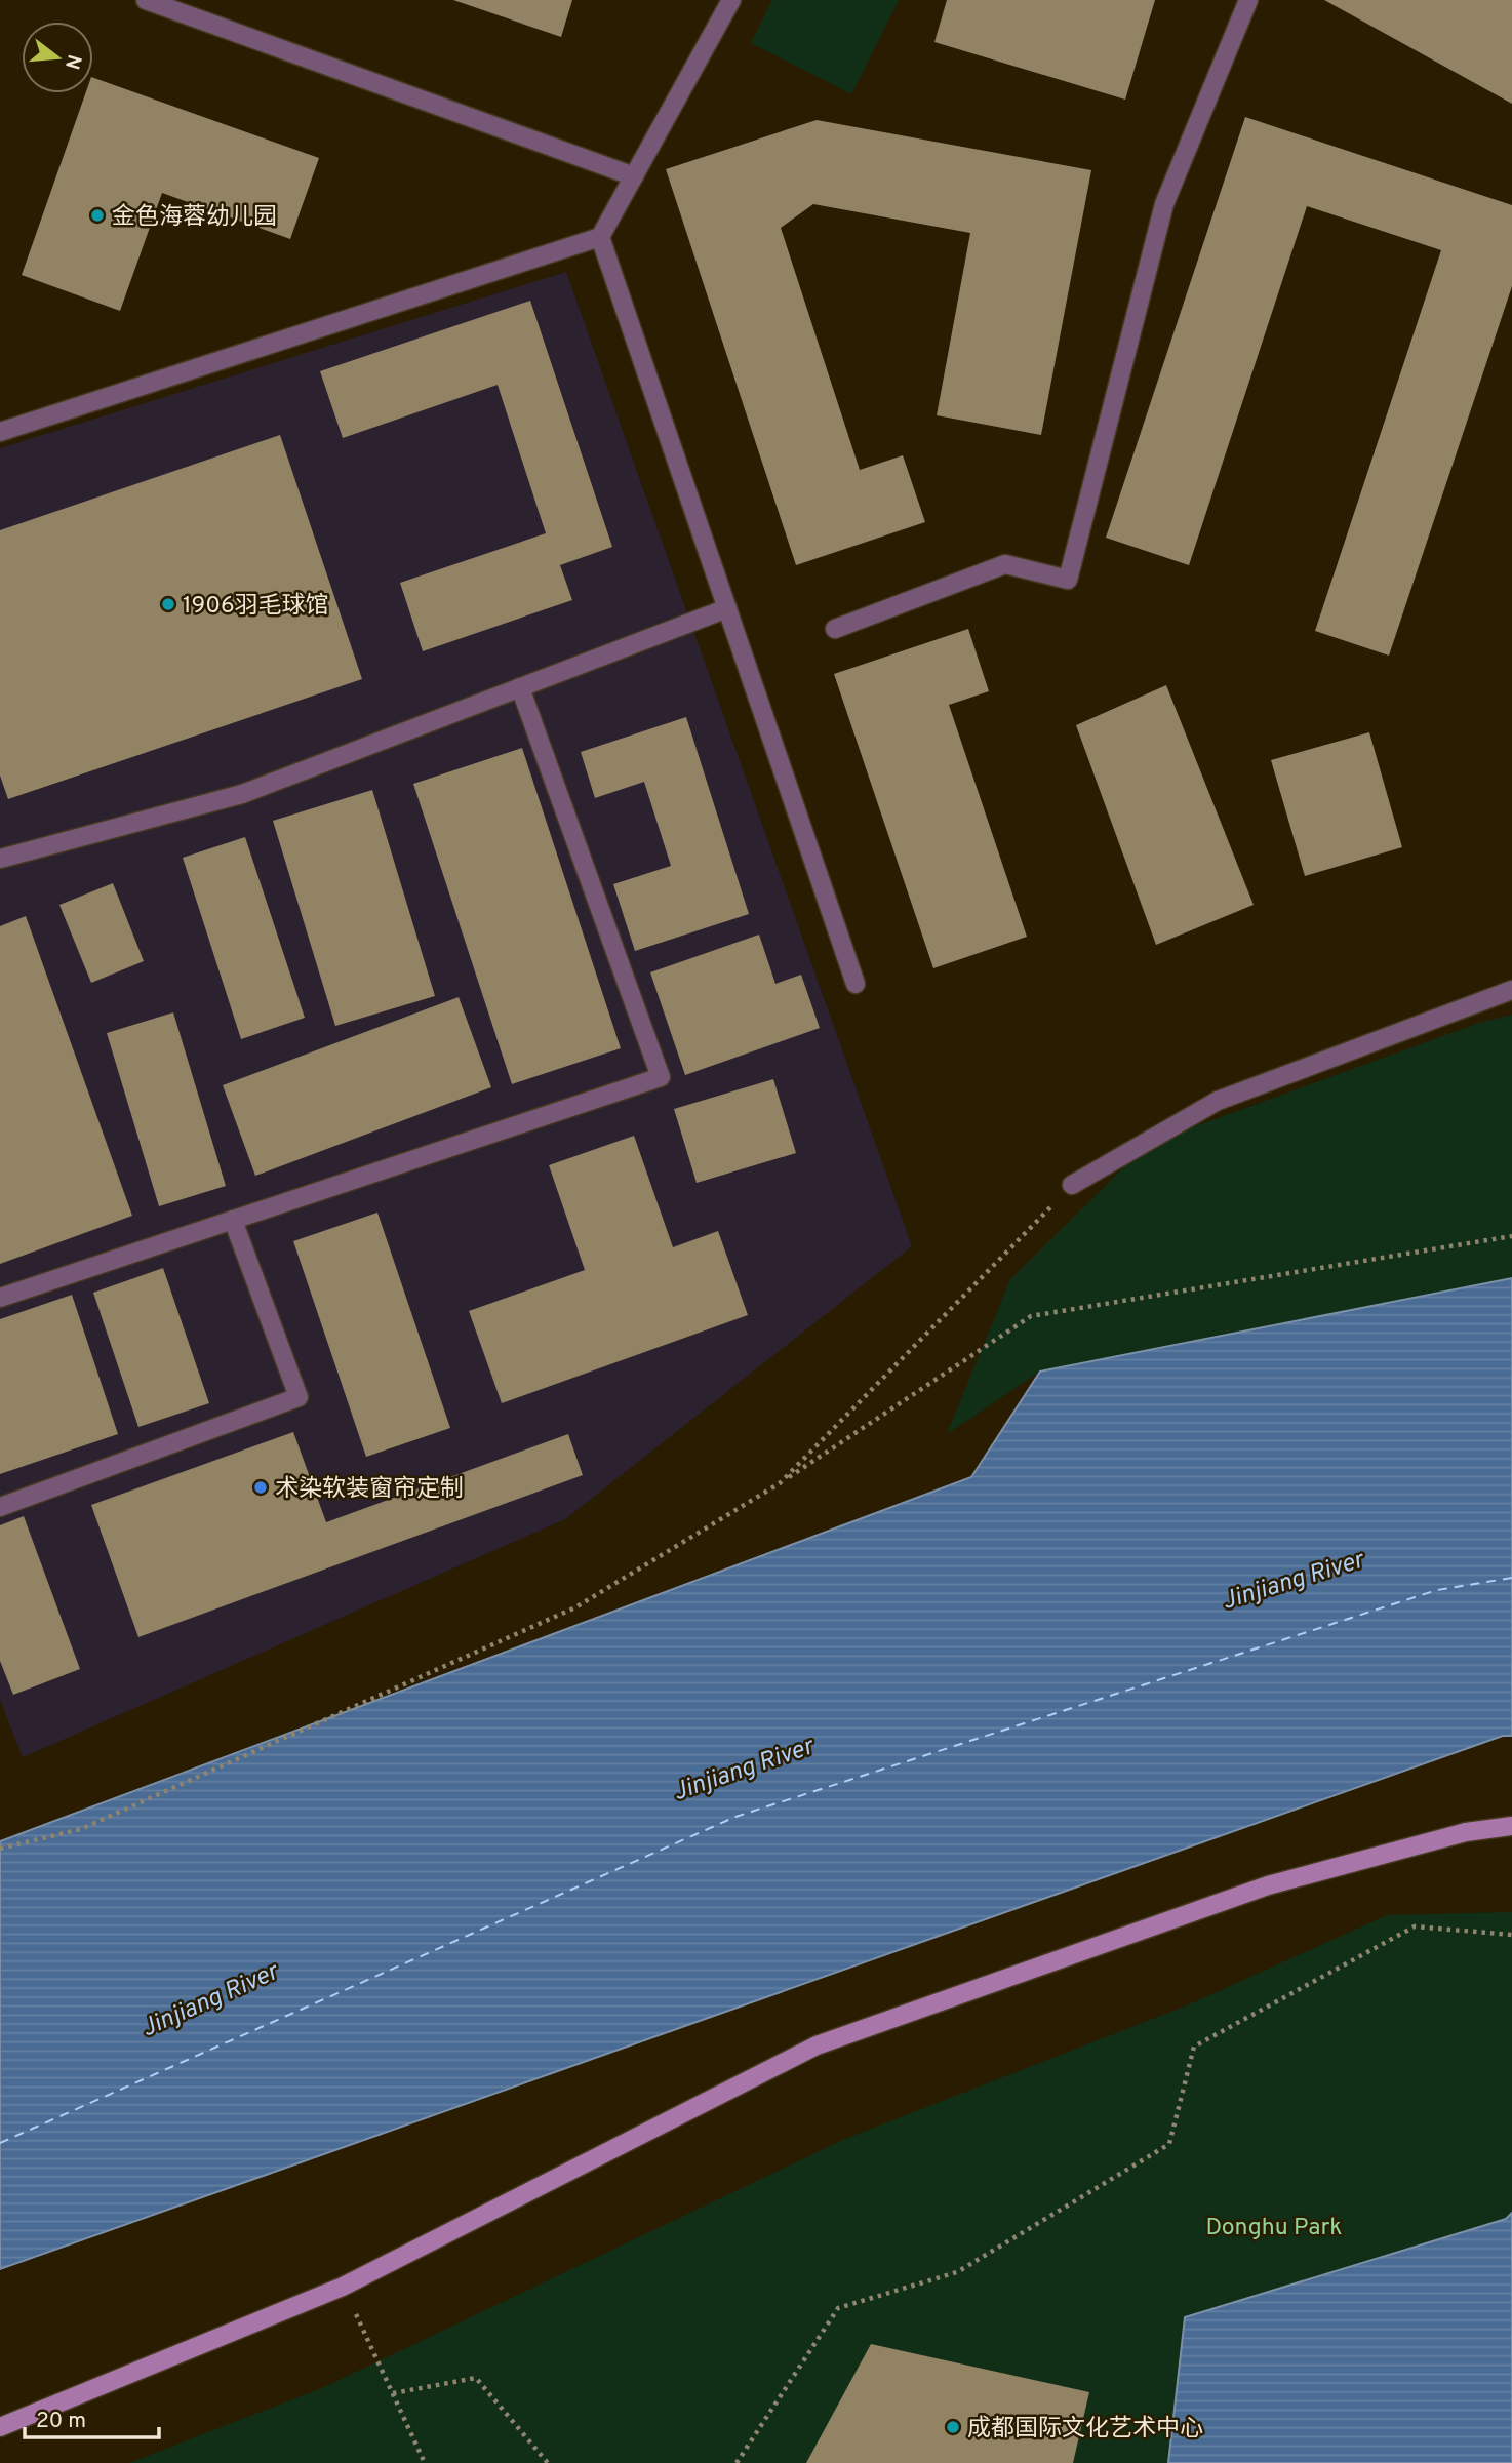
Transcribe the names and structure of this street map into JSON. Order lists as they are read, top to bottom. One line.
{"water":["Jinjiang River"],"parks":["Donghu Park"],"places":["金色海蓉幼儿园","1906羽毛球馆","术染软装窗帘定制","成都国际文化艺术中心"],"scale_bar":"20 m","north":"right"}
